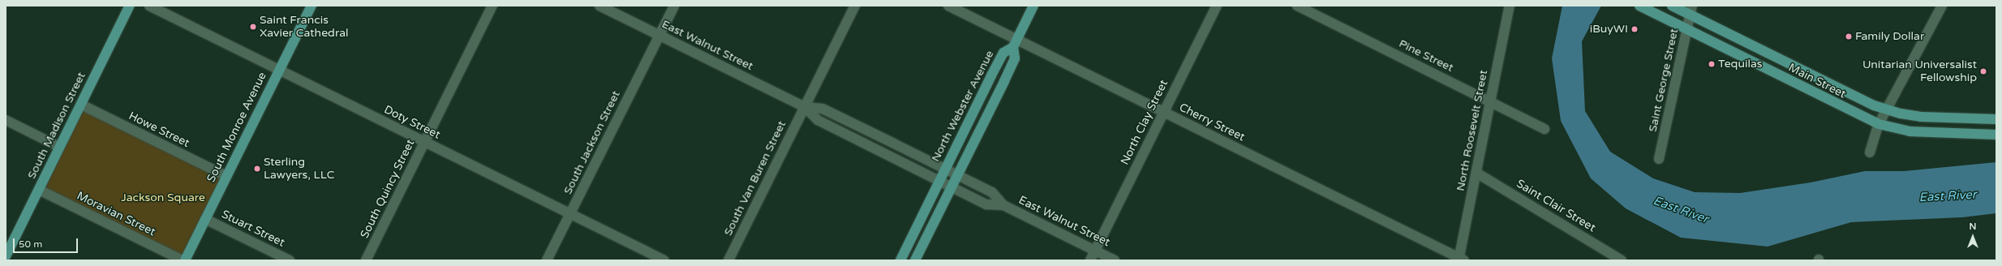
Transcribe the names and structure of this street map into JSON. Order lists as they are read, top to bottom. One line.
{"streets":{"main road":["Main Street","North Webster Avenue","South Madison Street","South Monroe Avenue"],"street":["East Walnut Street","Pine Street","Saint George Street","Doty Street","North Clay Street","Cherry Street","Howe Street","North Roosevelt Street","South Jackson Street","South Van Buren Street","South Quincy Street","Saint Clair Street","Moravian Street","Stuart Street"]},"crossings":[["East Walnut Street","North Webster Avenue"],["East Walnut Street","North Clay Street"],["East Walnut Street","South Jackson Street"],["East Walnut Street","South Van Buren Street"],["Pine Street","North Roosevelt Street"],["Saint George Street","Main Street"],["North Webster Avenue","Cherry Street"],["Doty Street","South Monroe Avenue"],["Doty Street","South Jackson Street"],["Doty Street","South Quincy Street"],["North Clay Street","Cherry Street"],["Cherry Street","North Roosevelt Street"],["South Madison Street","Howe Street"],["South Madison Street","Moravian Street"],["South Monroe Avenue","Howe Street"],["South Monroe Avenue","Stuart Street"],["North Roosevelt Street","Saint Clair Street"]],"water":["East River"],"parks":["Jackson Square"],"places":["Saint Francis Xavier Cathedral","iBuyWI","Family Dollar","Tequilas","Unitarian Universalist Fellowship","Sterling Lawyers, LLC"],"scale_bar":"50 m","north":"top"}
